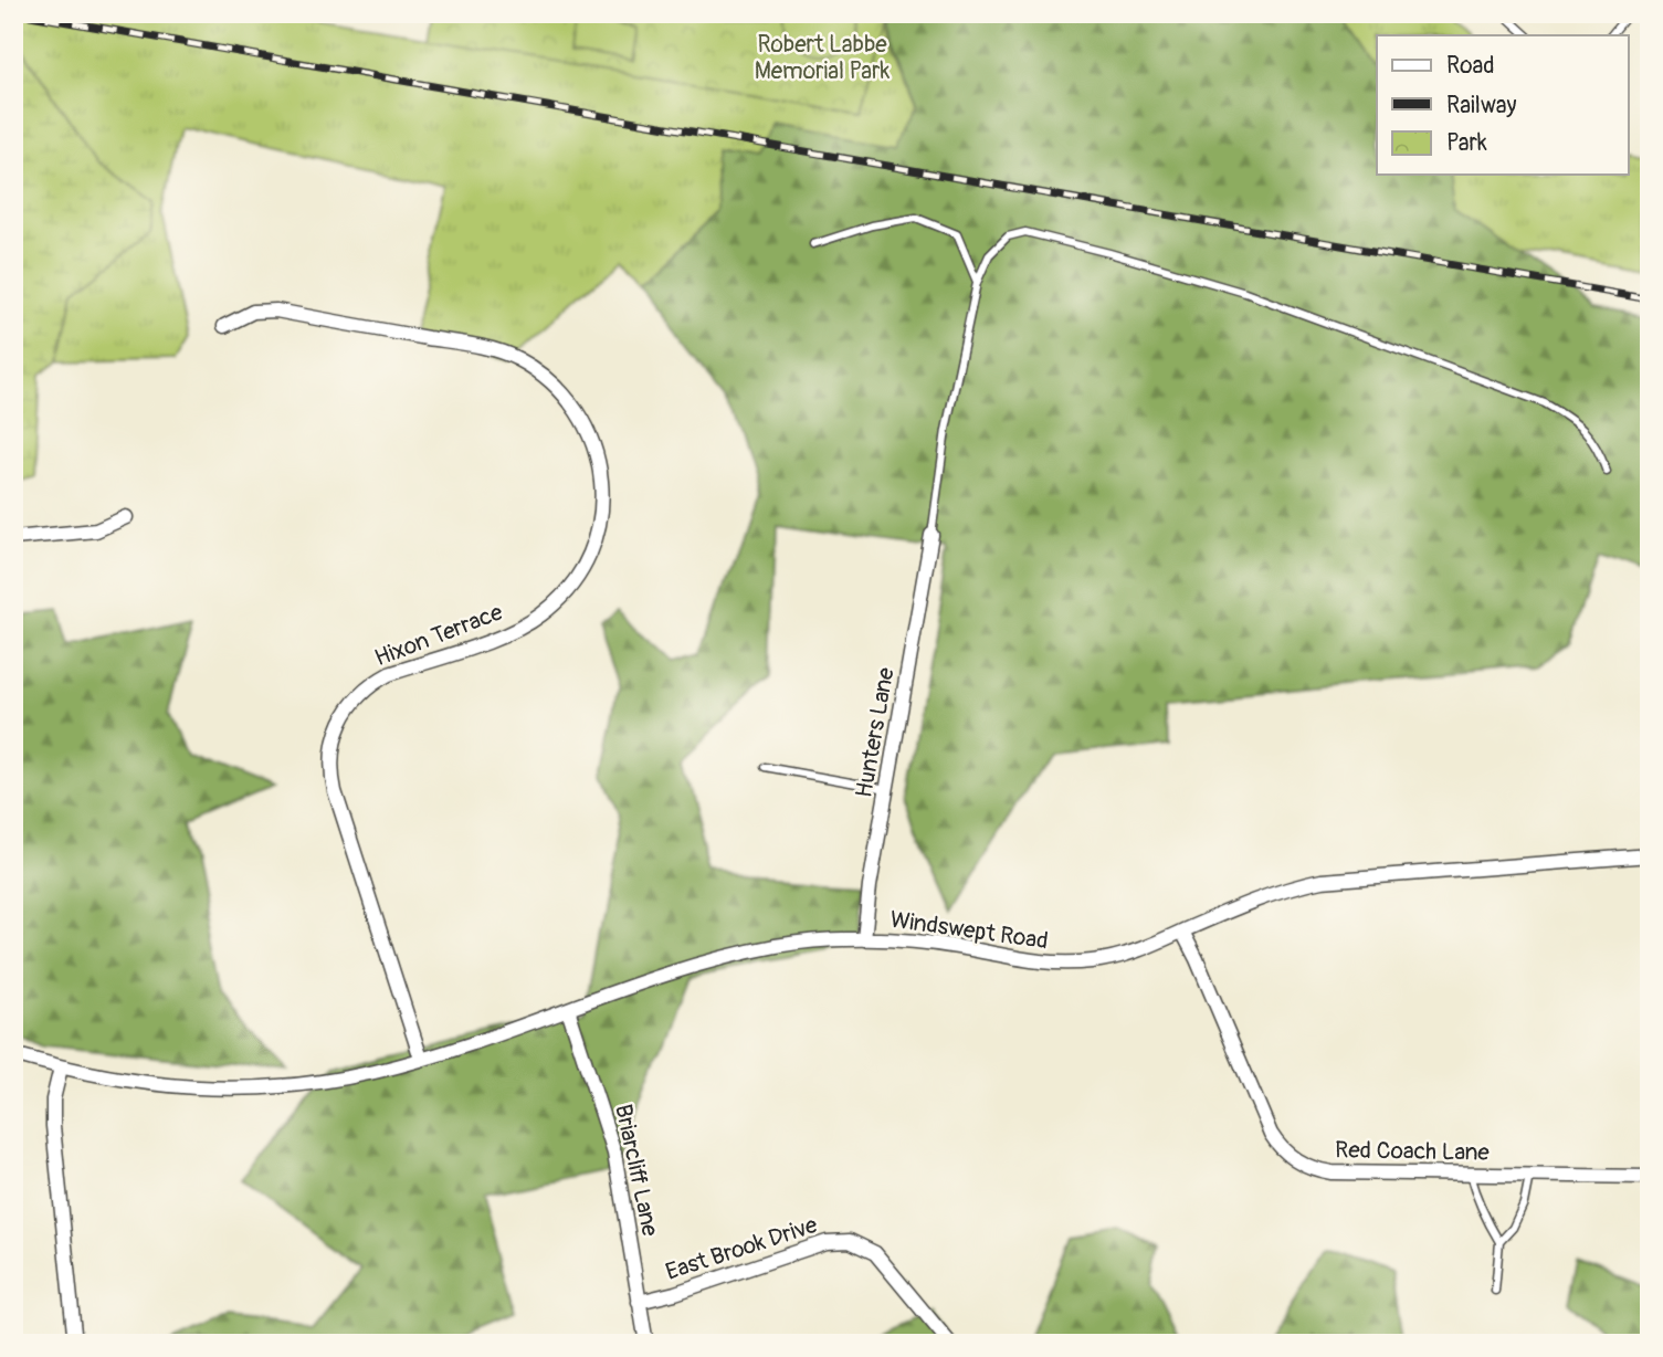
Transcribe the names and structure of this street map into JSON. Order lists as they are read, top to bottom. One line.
{"streets":{"street":["Hixon Terrace","Hunters Lane","Windswept Road","Red Coach Lane","Briarcliff Lane","East Brook Drive"]},"crossings":[["Hixon Terrace","Windswept Road"],["Hunters Lane","Windswept Road"],["Windswept Road","Red Coach Lane"],["Windswept Road","Briarcliff Lane"],["Briarcliff Lane","East Brook Drive"]],"parks":["Robert Labbe Memorial Park"],"legend":["Road","Railway","Park"]}
